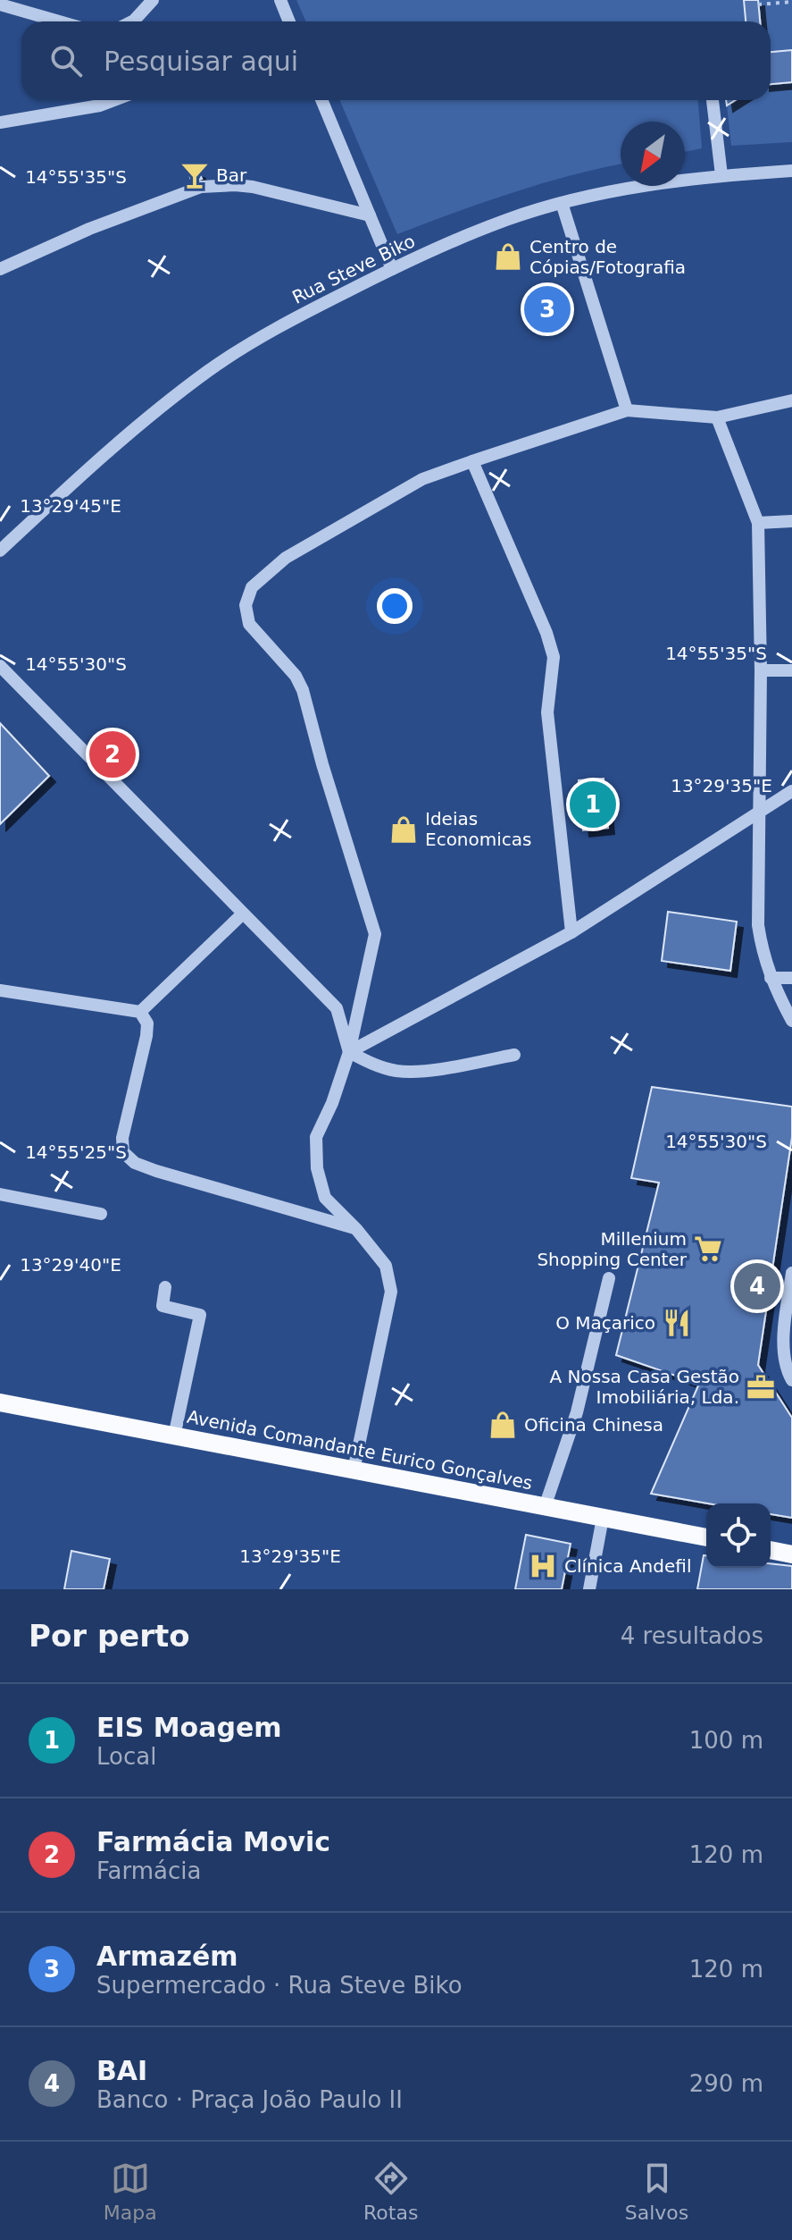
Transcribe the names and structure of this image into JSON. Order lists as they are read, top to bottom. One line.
{"streets":{"main road":["Avenida Comandante Eurico Gonçalves"],"street":["Rua Steve Biko"]},"places":{"bar":["Bar"],"shop":["Centro de Cópias/Fotografia","Ideias Economicas","Oficina Chinesa"],"supermarket":["Millenium Shopping Center"],"restaurant":["O Maçarico"],"office":["A Nossa Casa Gestão Imobiliária, Lda."],"hospital":["Clínica Andefil"]},"north":"bottom left","page":{"search":"Pesquisar aqui","pins":["3","2","1","4"],"heading":["Por perto","4 resultados"],"list":[{"mark":"1","name":"EIS Moagem","note":"Local","value":"100 m"},{"mark":"2","name":"Farmácia Movic","note":"Farmácia","value":"120 m"},{"mark":"3","name":"Armazém","note":"Supermercado · Rua Steve Biko","value":"120 m"},{"mark":"4","name":"BAI","note":"Banco · Praça João Paulo II","value":"290 m"}],"nav":["Mapa","Rotas","Salvos"]},"coordinates":["14°55'35\"S","13°29'45\"E","14°55'30\"S","13°29'35\"E","14°55'25\"S","13°29'40\"E"]}
